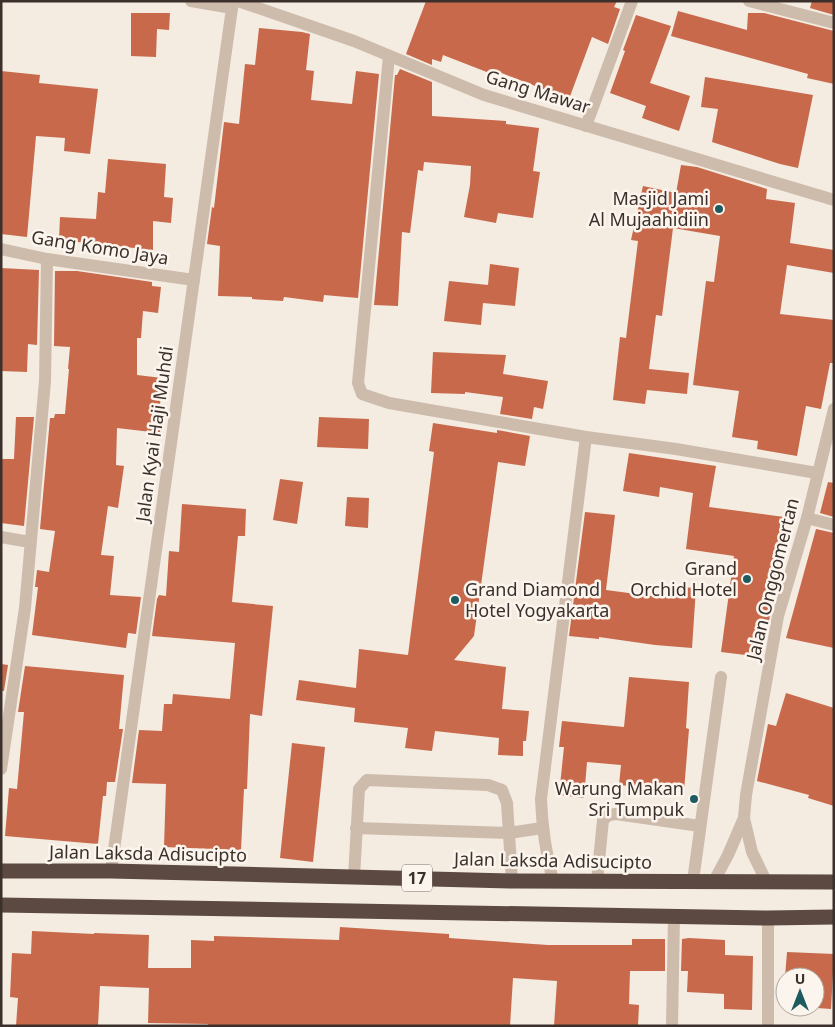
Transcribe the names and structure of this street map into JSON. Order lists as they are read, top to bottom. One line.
{"streets":{"highway":["Jalan Laksda Adisucipto","17"],"street":["Gang Mawar","Gang Komo Jaya","Jalan Kyai Haji Muhdi","Jalan Onggomertan"]},"crossings":[["Gang Mawar","Jalan Kyai Haji Muhdi"],["Gang Komo Jaya","Jalan Kyai Haji Muhdi"],["Jalan Kyai Haji Muhdi","Jalan Laksda Adisucipto"]],"places":["Masjid Jami Al Mujaahidiin","Grand Orchid Hotel","Grand Diamond Hotel Yogyakarta","Warung Makan Sri Tumpuk"],"north":"top"}
